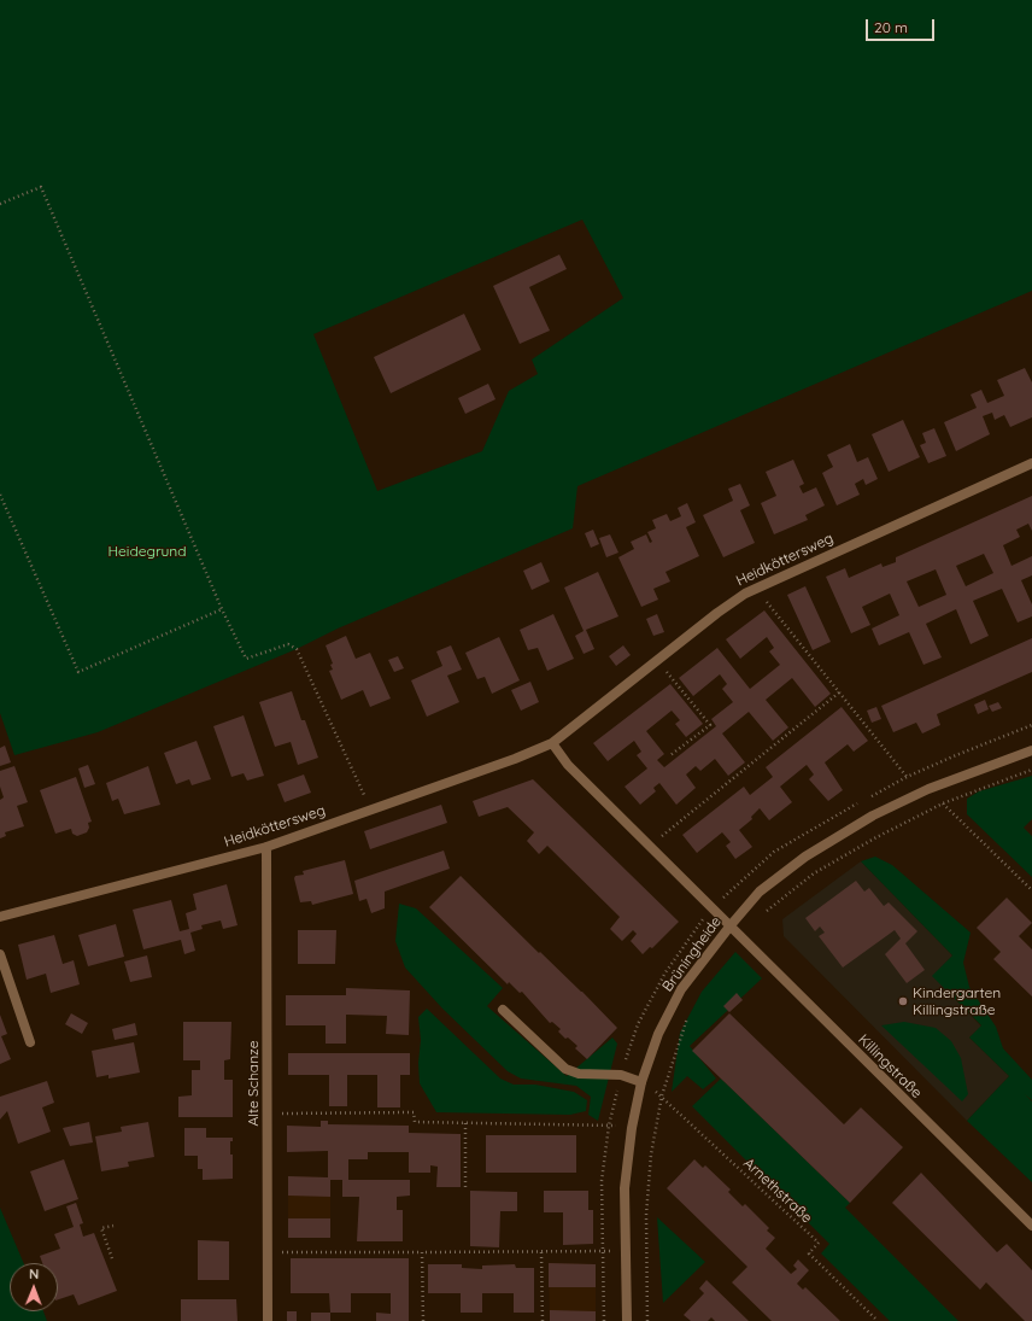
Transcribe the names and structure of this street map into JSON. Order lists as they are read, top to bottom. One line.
{"streets":{"street":["Heidköttersweg","Brüningheide","Killingstraße","Alte Schanze"],"path":["Arnethstraße"]},"crossings":[["Heidköttersweg","Alte Schanze"],["Brüningheide","Killingstraße"],["Brüningheide","Arnethstraße"]],"parks":["Heidegrund"],"places":["Kindergarten Killingstraße"],"scale_bar":"20 m","north":"top"}
